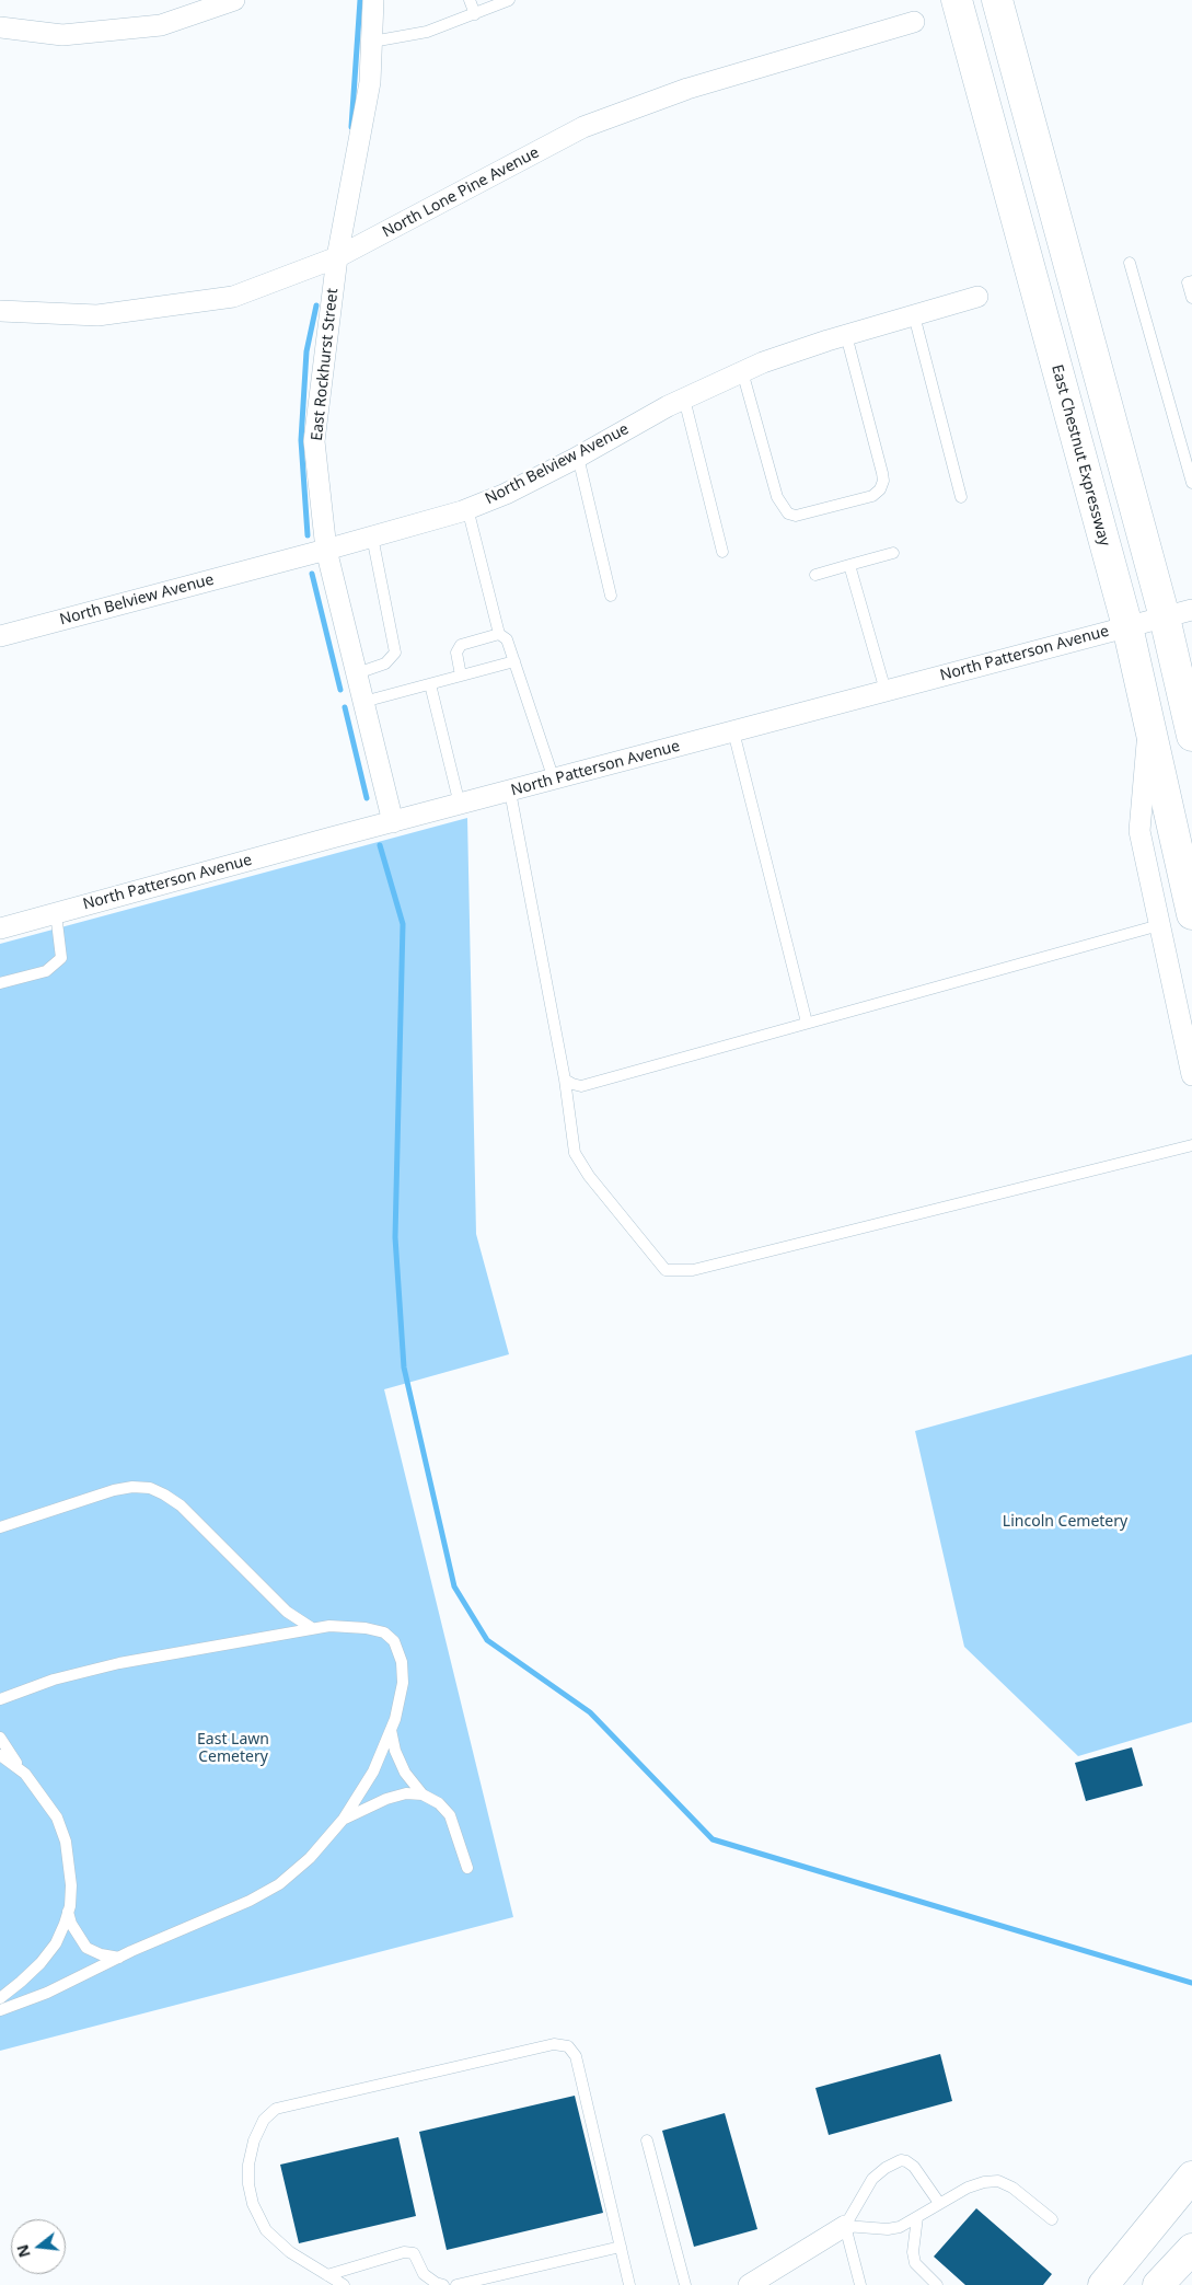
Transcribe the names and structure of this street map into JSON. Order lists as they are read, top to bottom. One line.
{"streets":{"main road":["East Chestnut Expressway"],"street":["North Lone Pine Avenue","East Rockhurst Street","North Belview Avenue","North Patterson Avenue"]},"crossings":[["North Lone Pine Avenue","East Rockhurst Street"],["East Rockhurst Street","North Belview Avenue"],["East Rockhurst Street","North Patterson Avenue"],["East Chestnut Expressway","North Patterson Avenue"]],"parks":["Lincoln Cemetery","East Lawn Cemetery"],"north":"left"}
